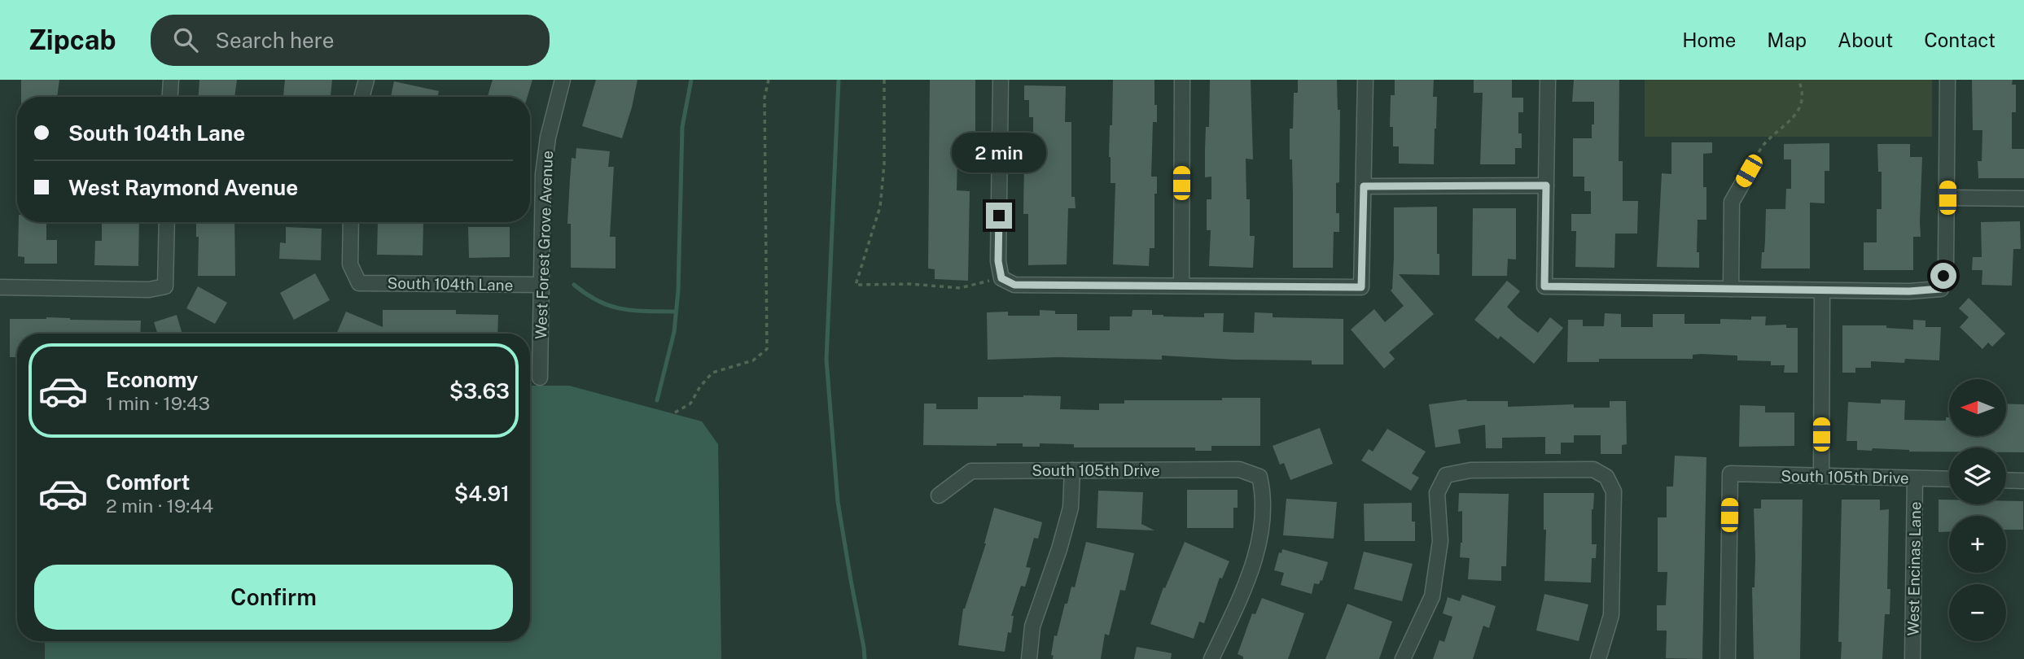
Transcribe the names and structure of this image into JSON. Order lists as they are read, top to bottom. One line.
{"streets":{"street":["West Forest Grove Avenue","South 104th Lane","South 105th Drive","West Encinas Lane"]},"crossings":[["West Forest Grove Avenue","South 104th Lane"],["South 105th Drive","West Encinas Lane"]],"north":"left","page":{"header":"Zipcab","search":"Search here","nav":["Home","Map","About","Contact"],"banner":["South 104th Lane","West Raymond Avenue"],"bubble":"2 min","list":[{"name":"Economy","note":"1 min · 19:43","value":"$3.63"},{"name":"Comfort","note":"2 min · 19:44","value":"$4.91"}],"map_buttons":["+","−"],"buttons":"Confirm"}}
